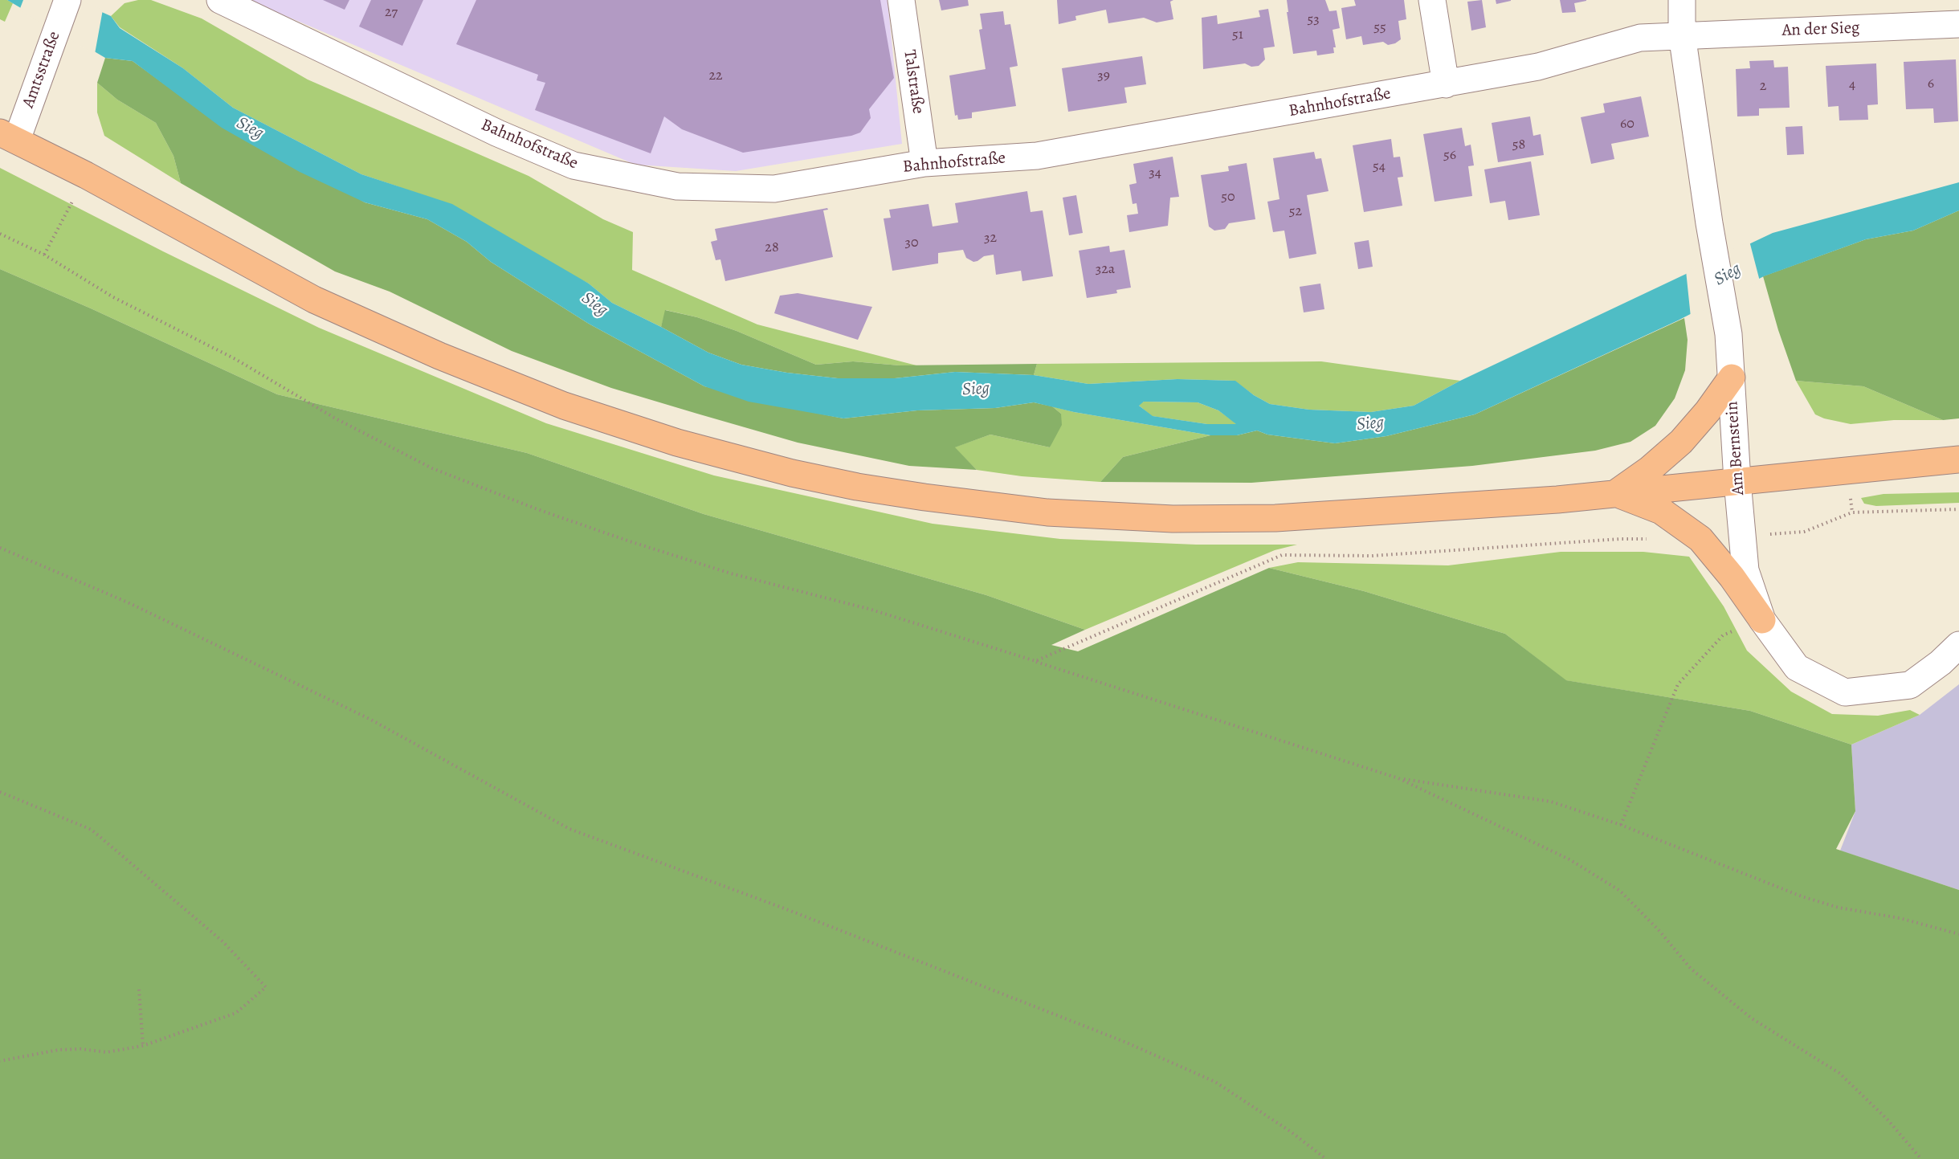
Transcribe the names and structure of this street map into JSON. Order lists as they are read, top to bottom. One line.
{"streets":{"street":["An der Sieg","Amtsstraße","Talstraße","Bahnhofstraße","Am Bernstein"]},"crossings":[["An der Sieg","Bahnhofstraße"],["An der Sieg","Am Bernstein"],["Talstraße","Bahnhofstraße"],["Bahnhofstraße","Am Bernstein"]],"water":["Sieg"],"house_numbers":["27","53","55","51","22","39","6","4","2","60","58","56","54","34","50","52","32","30","28","32a"]}
